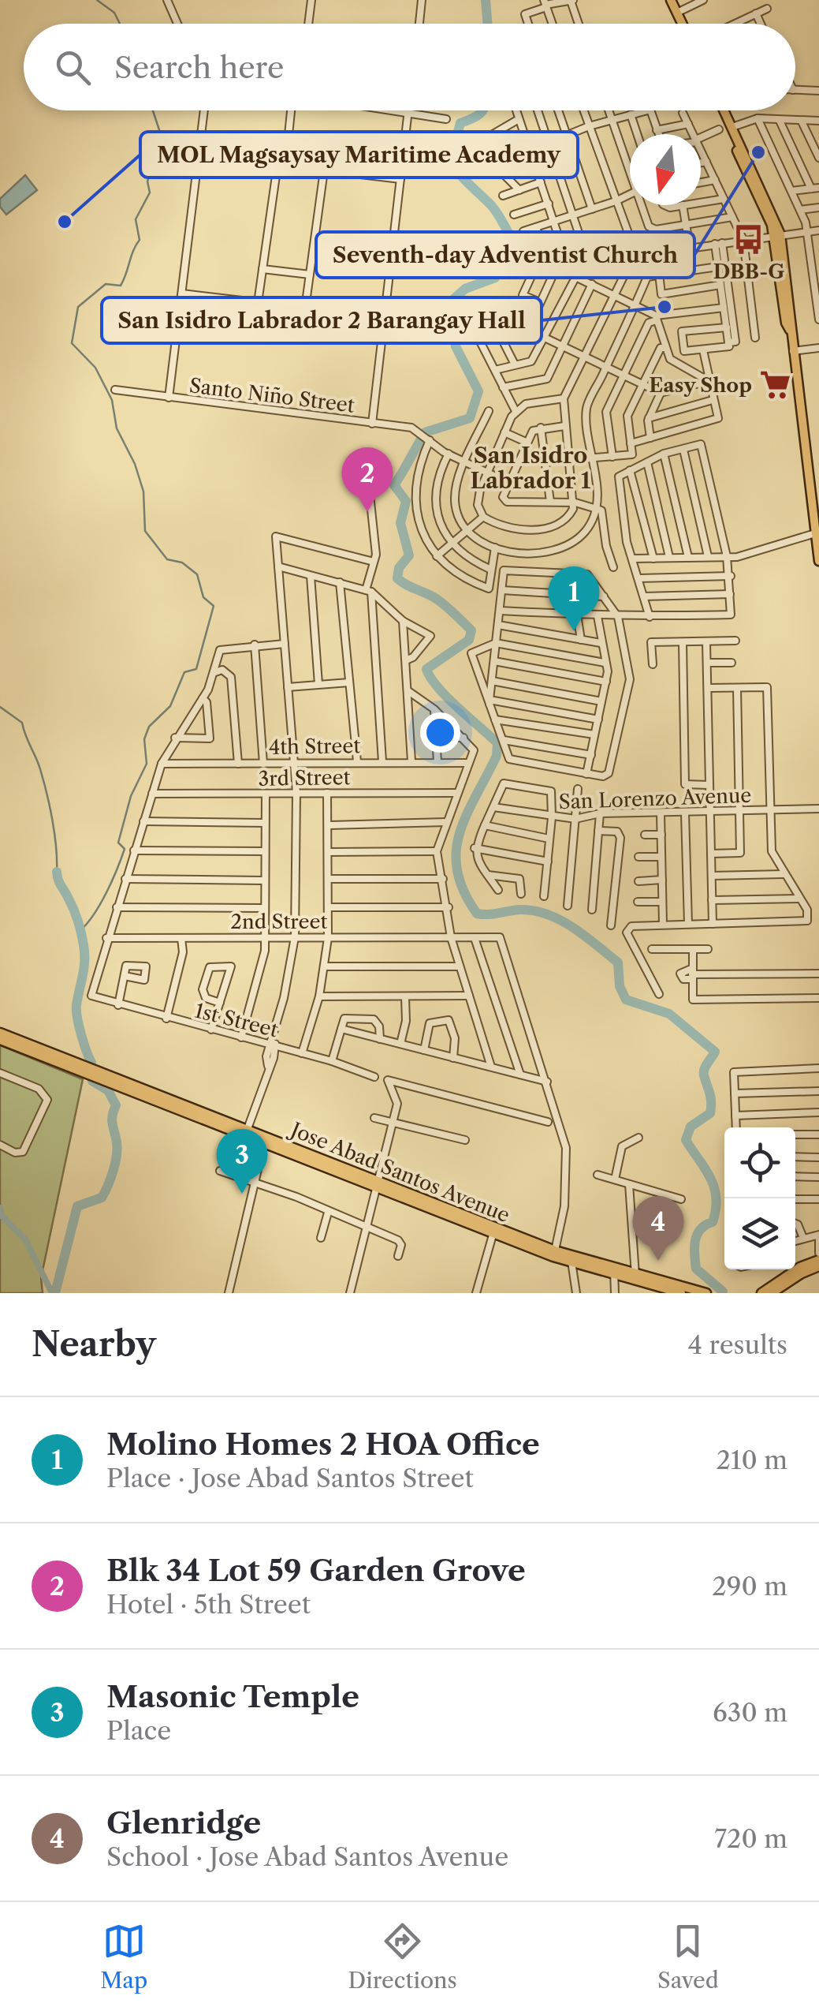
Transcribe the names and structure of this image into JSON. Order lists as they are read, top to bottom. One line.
{"streets":{"main road":["Jose Abad Santos Avenue"],"street":["Santo Niño Street","4th Street","3rd Street","San Lorenzo Avenue","2nd Street","1st Street"]},"crossings":[["2nd Street","1st Street"]],"districts":["San Isidro Labrador 1"],"places":{"other":["Seventh-day Adventist Church","MOL Magsaysay Maritime Academy","San Isidro Labrador 2 Barangay Hall"],"bus stop":["DBB-G"],"supermarket":["Easy Shop"]},"north":"bottom","page":{"search":"Search here","pins":["2","1","3","4"],"heading":["Nearby","4 results"],"list":[{"mark":"1","name":"Molino Homes 2 HOA Office","note":"Place · Jose Abad Santos Street","value":"210 m"},{"mark":"2","name":"Blk 34 Lot 59 Garden Grove","note":"Hotel · 5th Street","value":"290 m"},{"mark":"3","name":"Masonic Temple","note":"Place","value":"630 m"},{"mark":"4","name":"Glenridge","note":"School · Jose Abad Santos Avenue","value":"720 m"}],"nav":["Map","Directions","Saved"]}}
